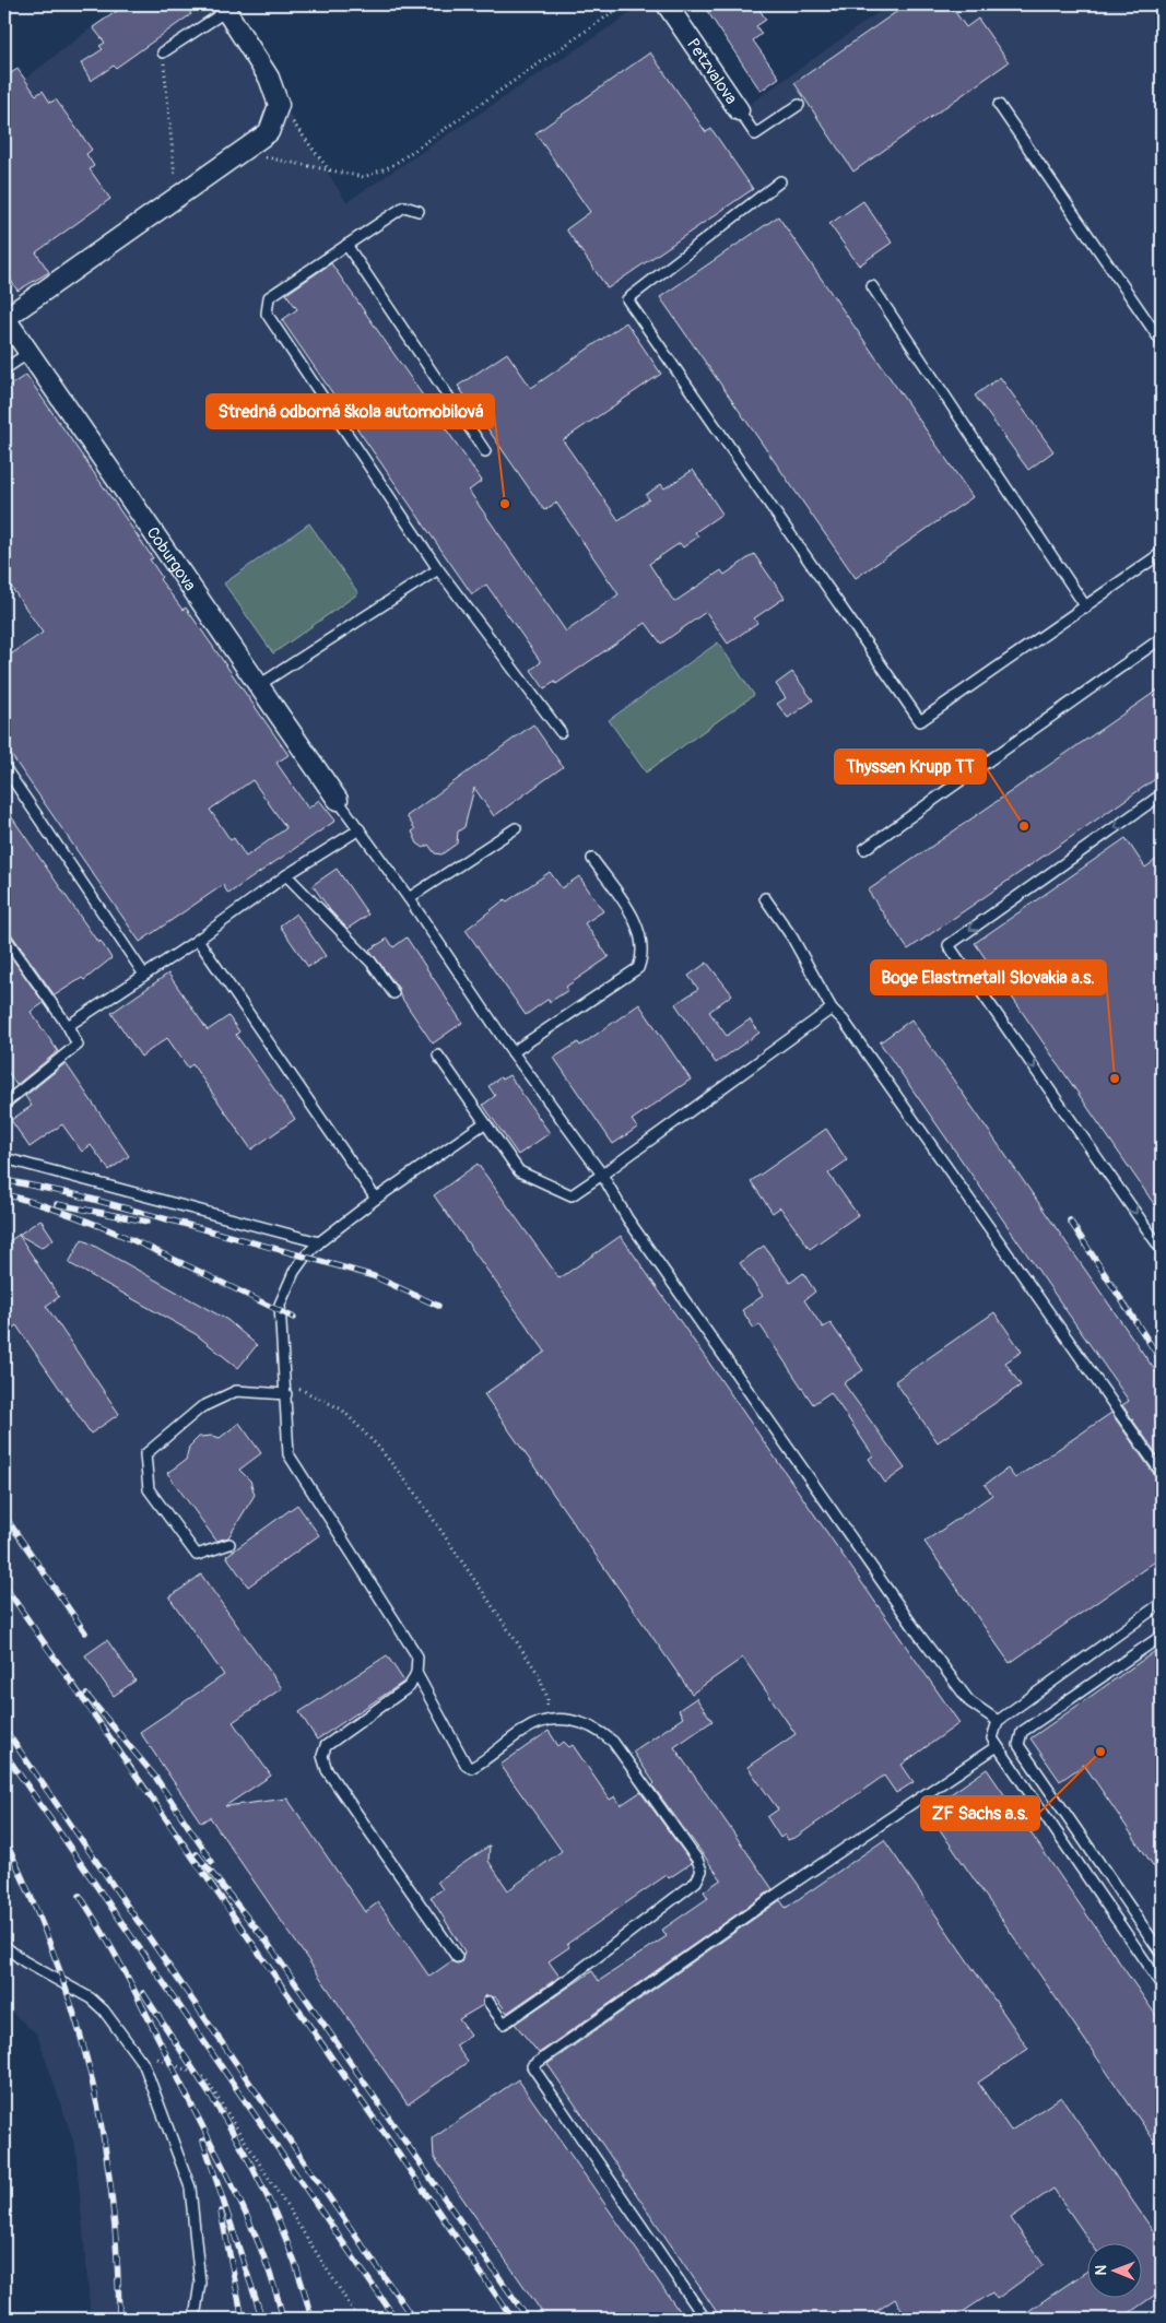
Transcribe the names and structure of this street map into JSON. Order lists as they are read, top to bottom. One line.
{"streets":{"street":["Petzvalova","Coburgova"]},"places":["Stredná odborná škola automobilová","Thyssen Krupp TT","Boge Elastmetall Slovakia a.s.","ZF Sachs a.s."],"north":"left"}
